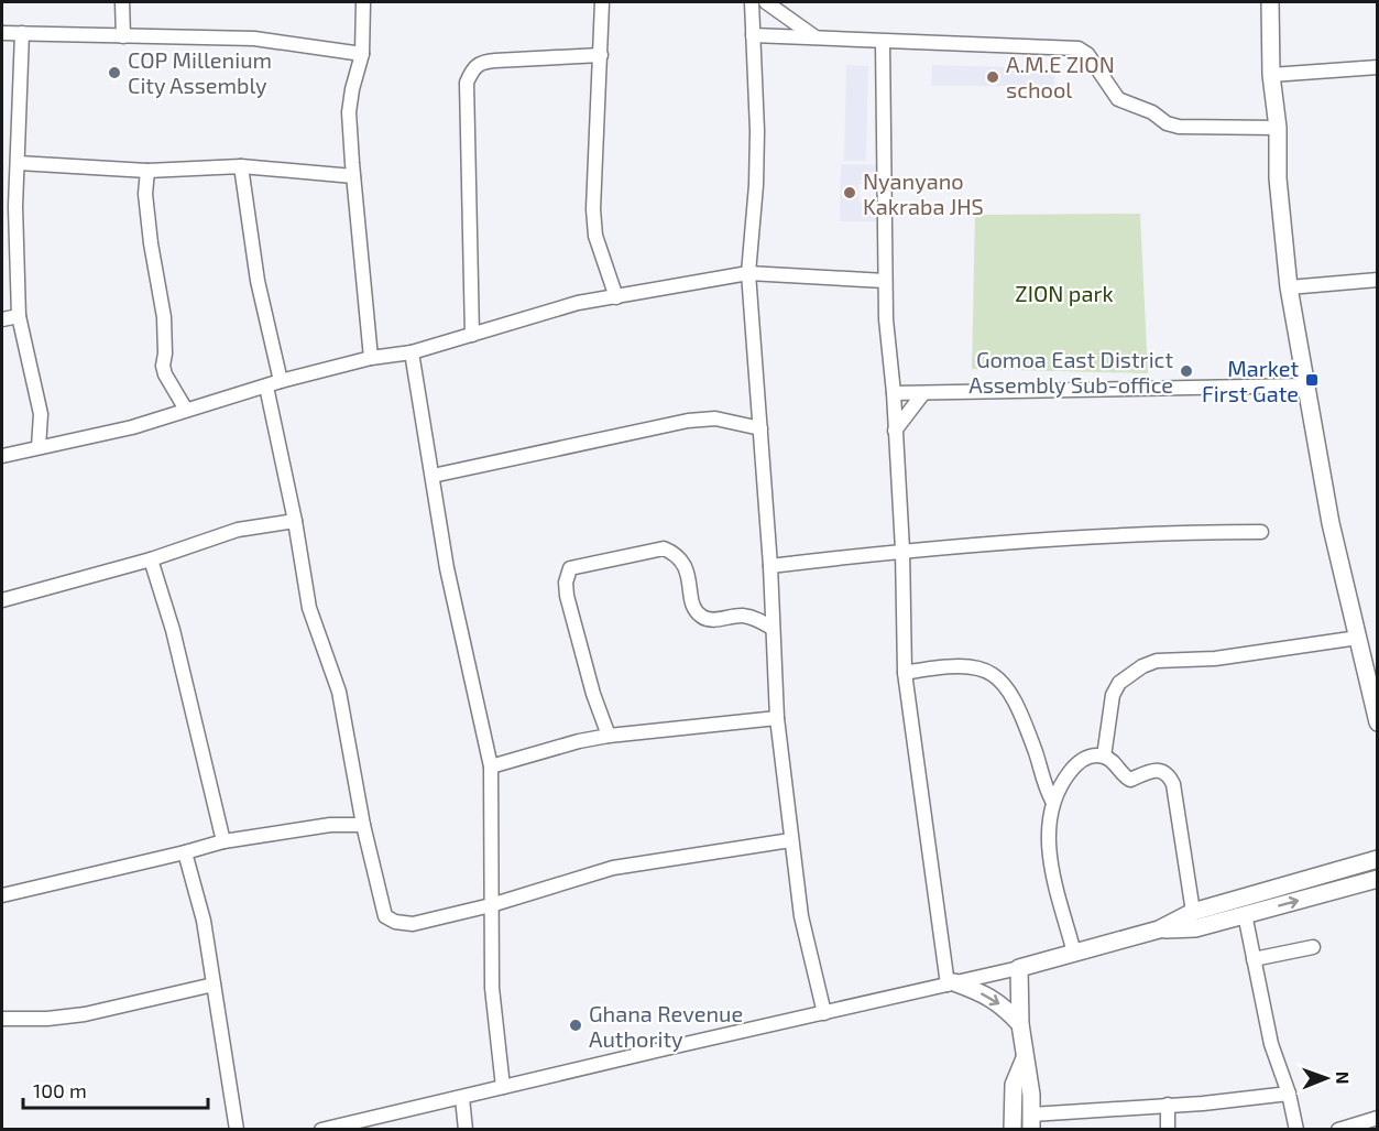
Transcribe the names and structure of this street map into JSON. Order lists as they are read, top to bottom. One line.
{"parks":["ZION park"],"places":{"other":["COP Millenium City Assembly","A.M.E ZION school","Nyanyano Kakraba JHS","Gomoa East District Assembly Sub-office","Ghana Revenue Authority"],"transit":["Market First Gate"]},"scale_bar":"100 m","north":"right"}
